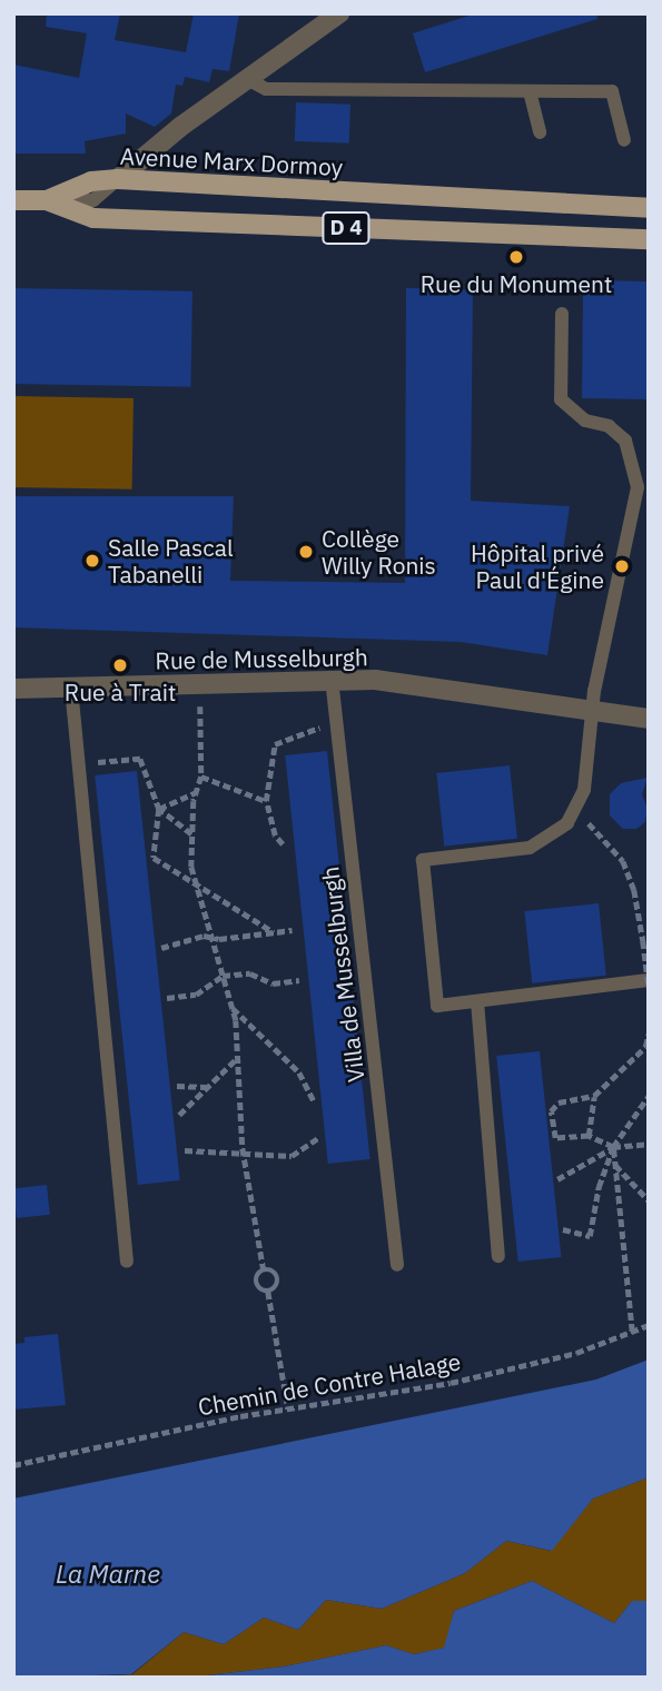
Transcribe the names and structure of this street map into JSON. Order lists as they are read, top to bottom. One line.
{"streets":{"main road":["Avenue Marx Dormoy","D 4"],"street":["Rue de Musselburgh"],"lane":["Villa de Musselburgh"],"path":["Chemin de Contre Halage"]},"crossings":[["Avenue Marx Dormoy","D 4"],["Rue de Musselburgh","Villa de Musselburgh"]],"water":["La Marne"],"places":["Rue du Monument","Collège Willy Ronis","Salle Pascal Tabanelli","Hôpital privé Paul d'Égine","Rue à Trait"]}
